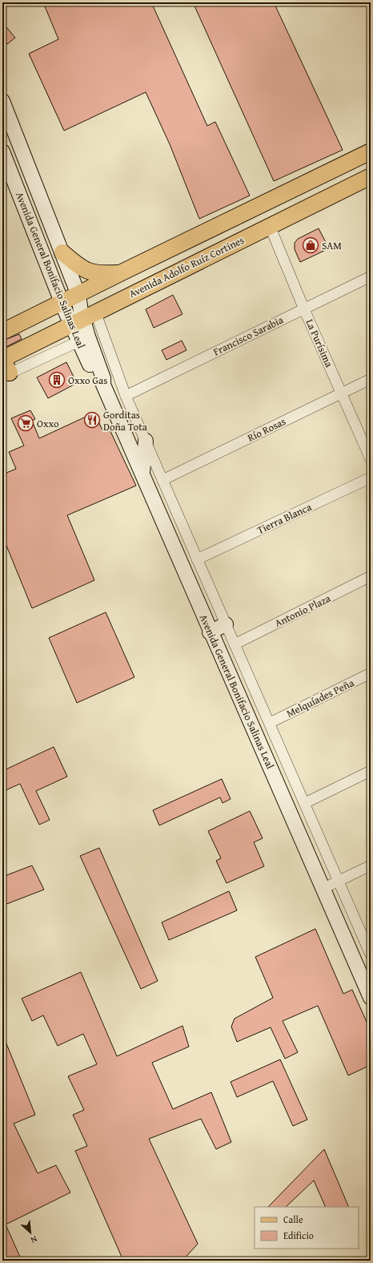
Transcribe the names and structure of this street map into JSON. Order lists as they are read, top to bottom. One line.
{"streets":{"main road":["Avenida Adolfo Ruíz Cortines"],"street":["Avenida General Bonifacio Salinas Leal","Francisco Sarabia","La Purísima","Río Rosas","Tierra Blanca","Antonio Plaza","Melquíades Peña"]},"crossings":[["Avenida Adolfo Ruíz Cortines","Avenida General Bonifacio Salinas Leal"],["Avenida Adolfo Ruíz Cortines","La Purísima"],["Francisco Sarabia","La Purísima"],["La Purísima","Río Rosas"]],"places":{"shop":["SAM"],"building":["Oxxo Gas"],"restaurant":["Gorditas Doña Tota"],"supermarket":["Oxxo"]},"legend":["Calle","Edificio"],"north":"bottom right"}
